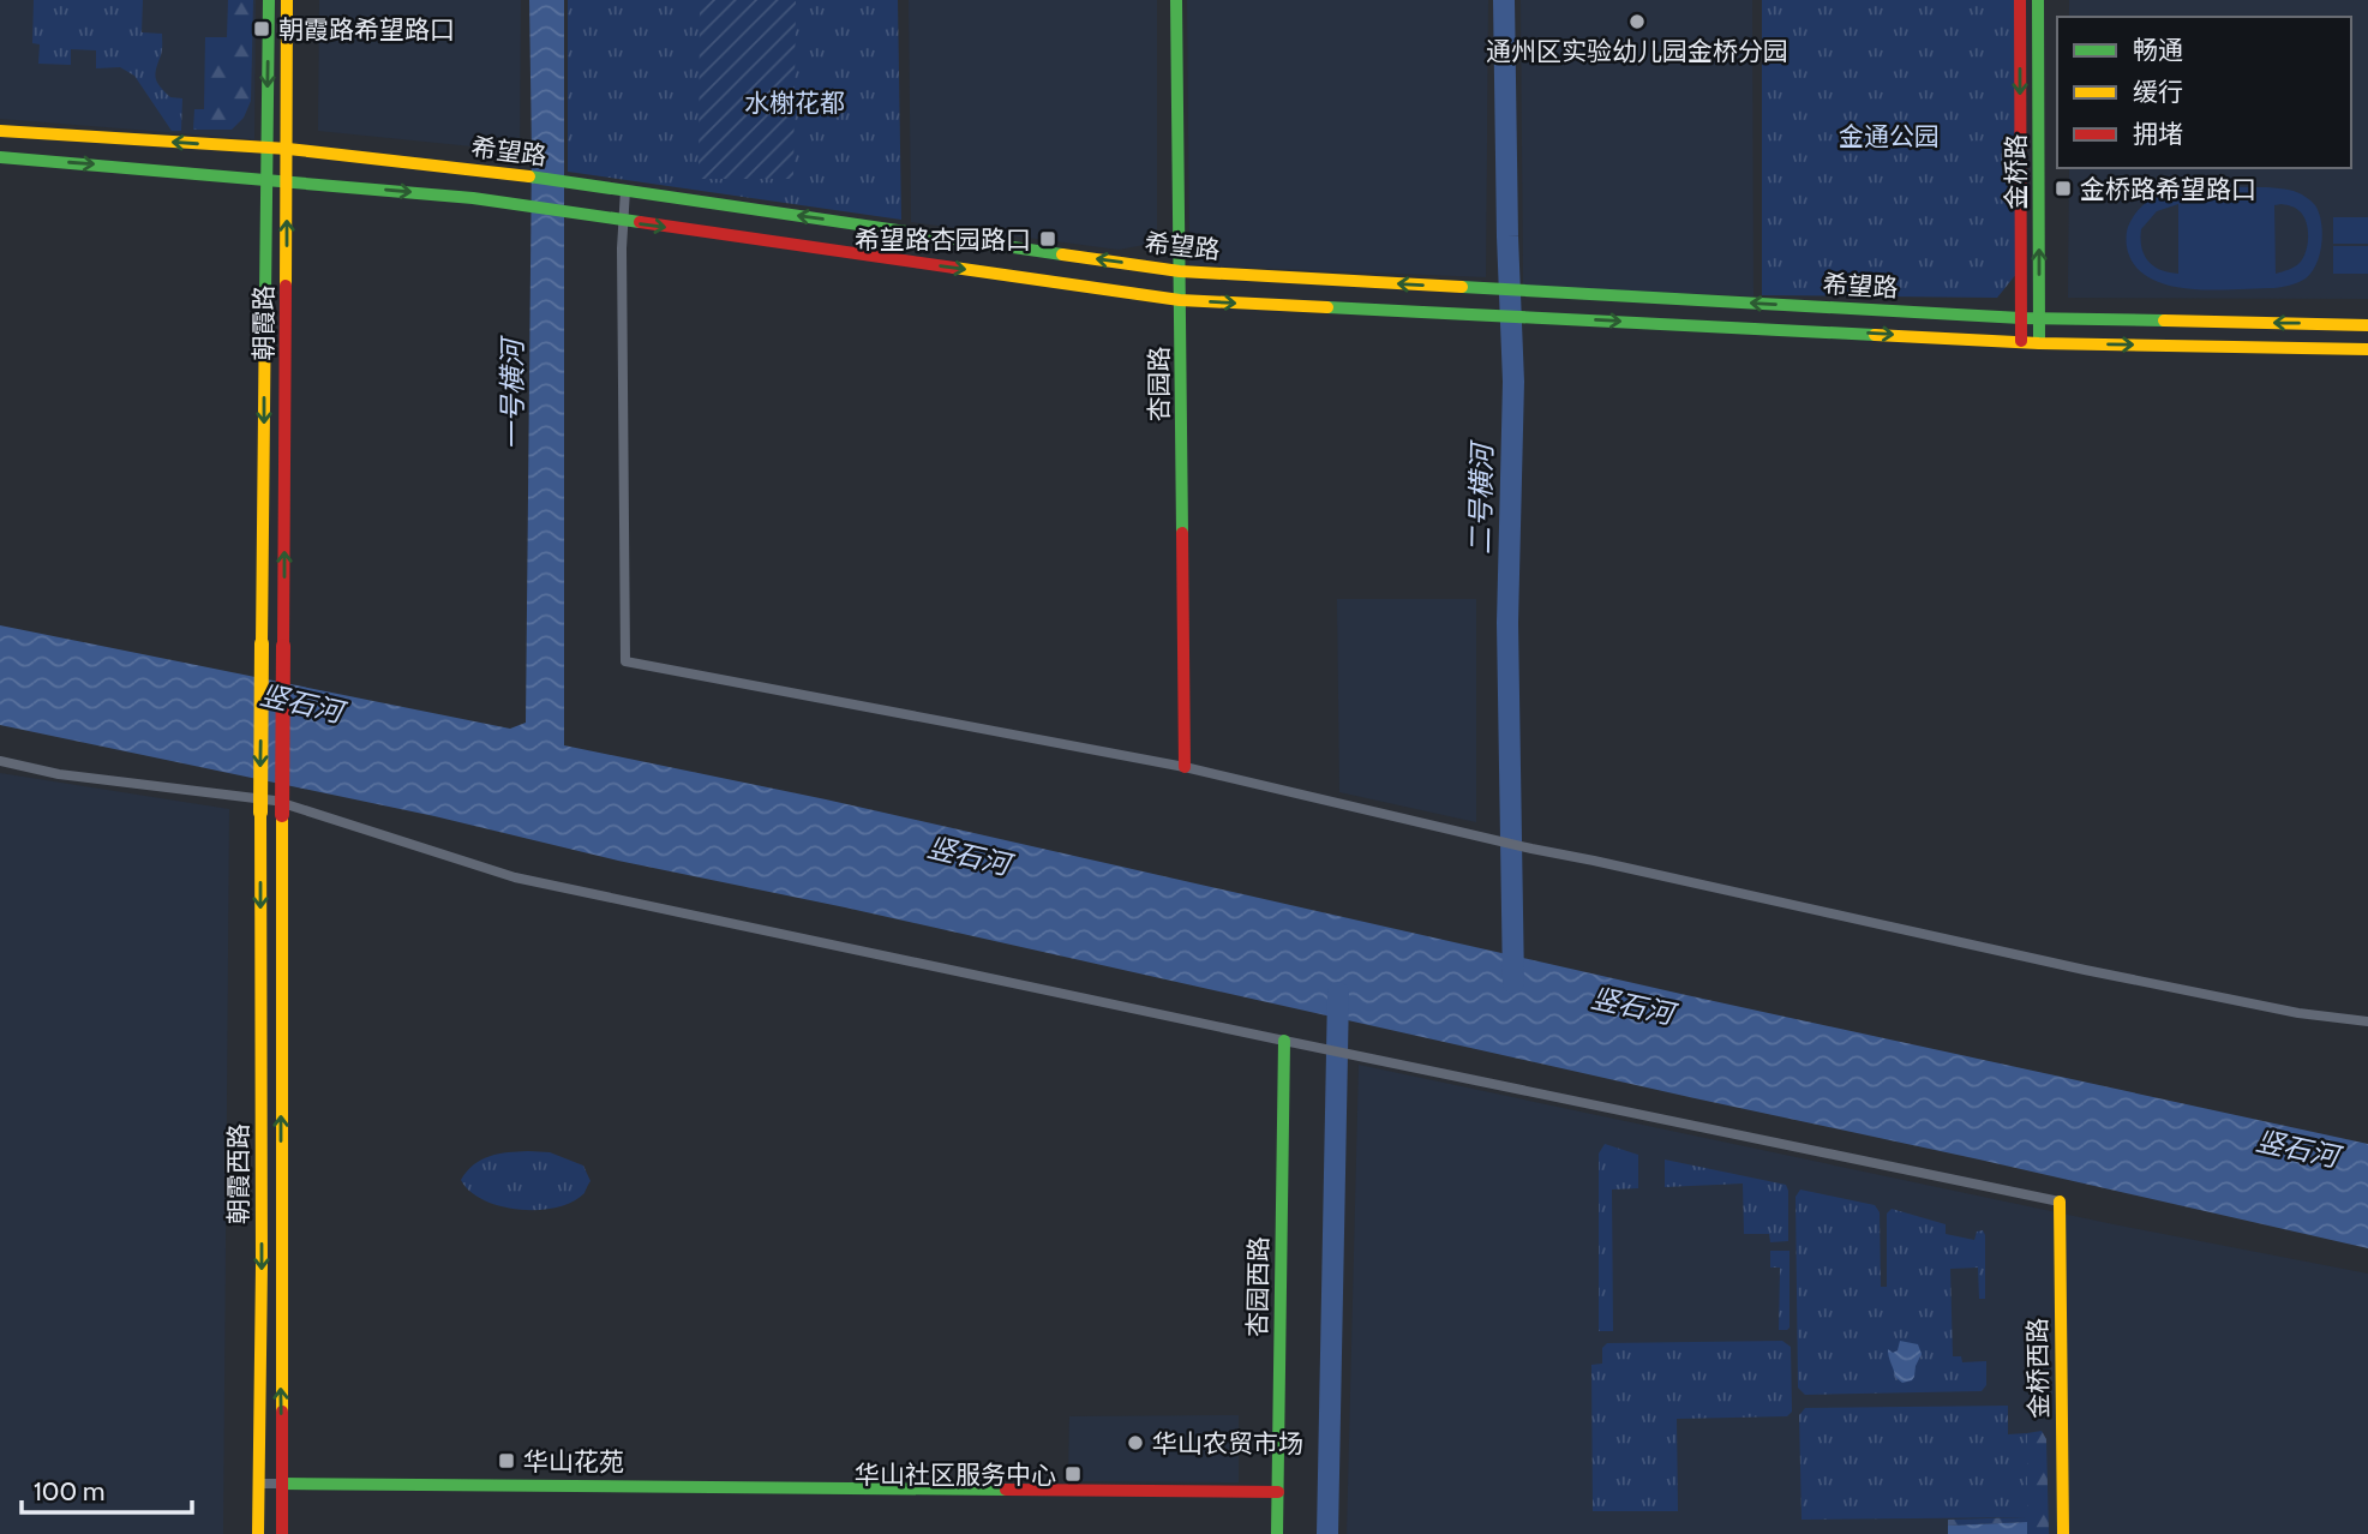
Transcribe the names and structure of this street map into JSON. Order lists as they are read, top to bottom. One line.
{"streets":{"main road":["希望路","金桥路","朝霞路","杏园路","朝霞西路","杏园西路","金桥西路"]},"crossings":[["希望路","金桥路"],["希望路","朝霞路"],["希望路","杏园路"],["朝霞路","朝霞西路"]],"water":["一号横河","二号横河","竖石河"],"parks":["水榭花都","金通公园"],"places":{"other":["通州区实验幼儿园金桥分园","华山农贸市场"],"transit":["朝霞路希望路口","金桥路希望路口","希望路杏园路口","华山花苑","华山社区服务中心"]},"legend":["畅通","缓行","拥堵"],"scale_bar":"100 m"}
